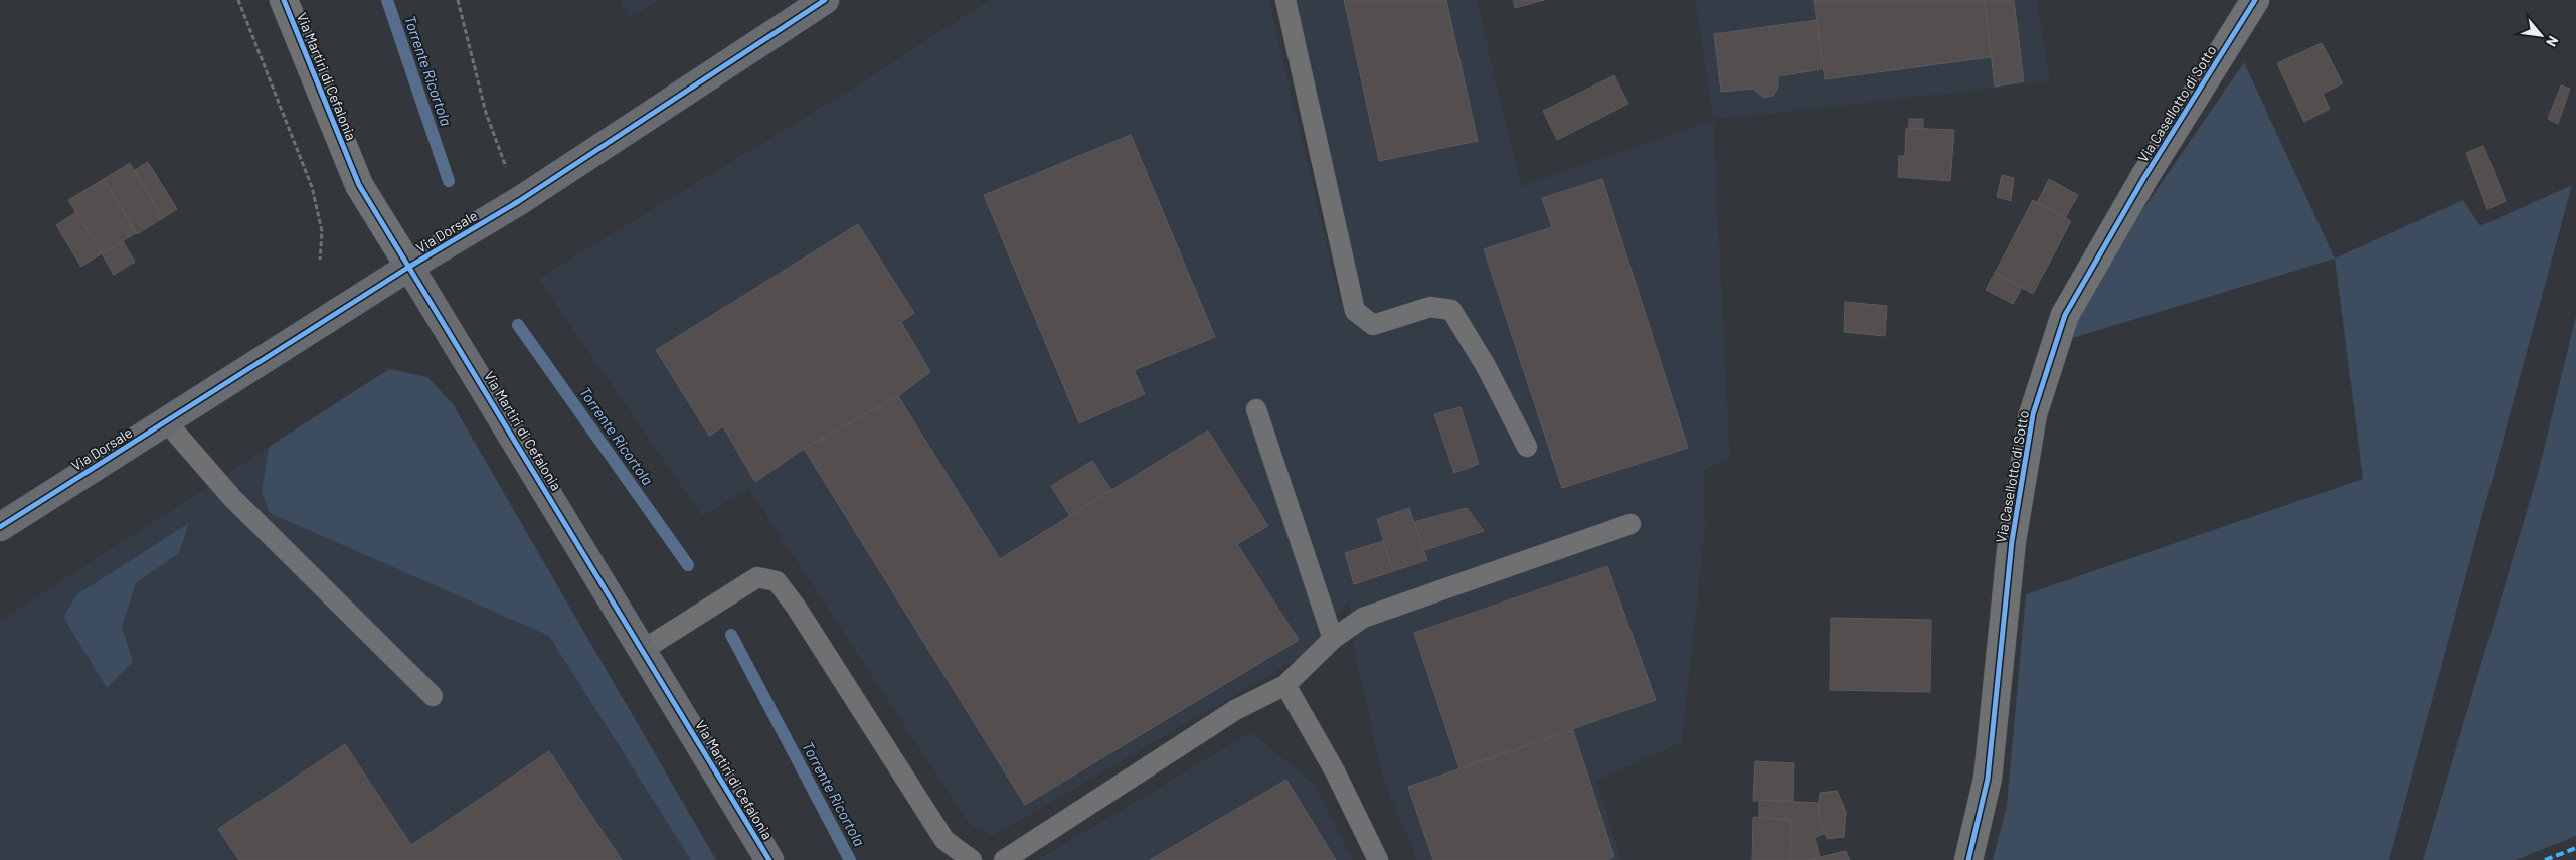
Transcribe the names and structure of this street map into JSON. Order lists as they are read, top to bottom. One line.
{"streets":{"street":["Via Martiri di Cefalonia","Via Casellotto di Sotto","Via Dorsale"]},"crossings":[["Via Martiri di Cefalonia","Via Dorsale"]],"water":["Torrente Ricortola"],"north":"bottom right"}
